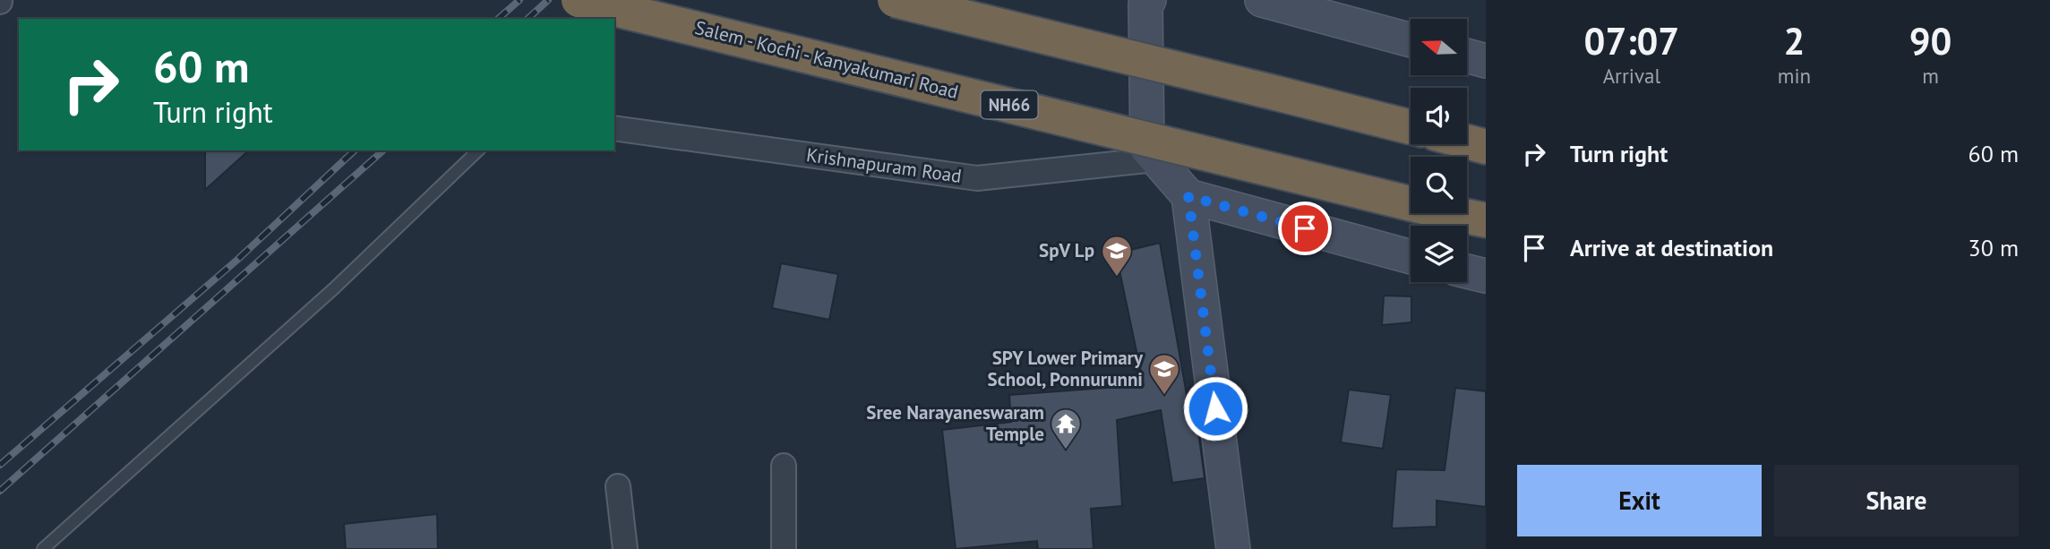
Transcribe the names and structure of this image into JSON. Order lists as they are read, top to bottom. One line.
{"streets":{"highway":["Salem - Kochi - Kanyakumari Road","NH66"],"street":["Krishnapuram Road"]},"places":{"school or university":["SpV Lp","SPY Lower Primary School, Ponnurunni"],"temple":["Sree Narayaneswaram Temple"]},"north":"left","page":{"eta":["07:07","Arrival","2","min","90","m"],"turn":["60 m","Turn right"],"list":[{"name":"Turn right","value":"60 m"},{"name":"Arrive at destination","value":"30 m"}],"buttons":["Exit","Share"]}}
